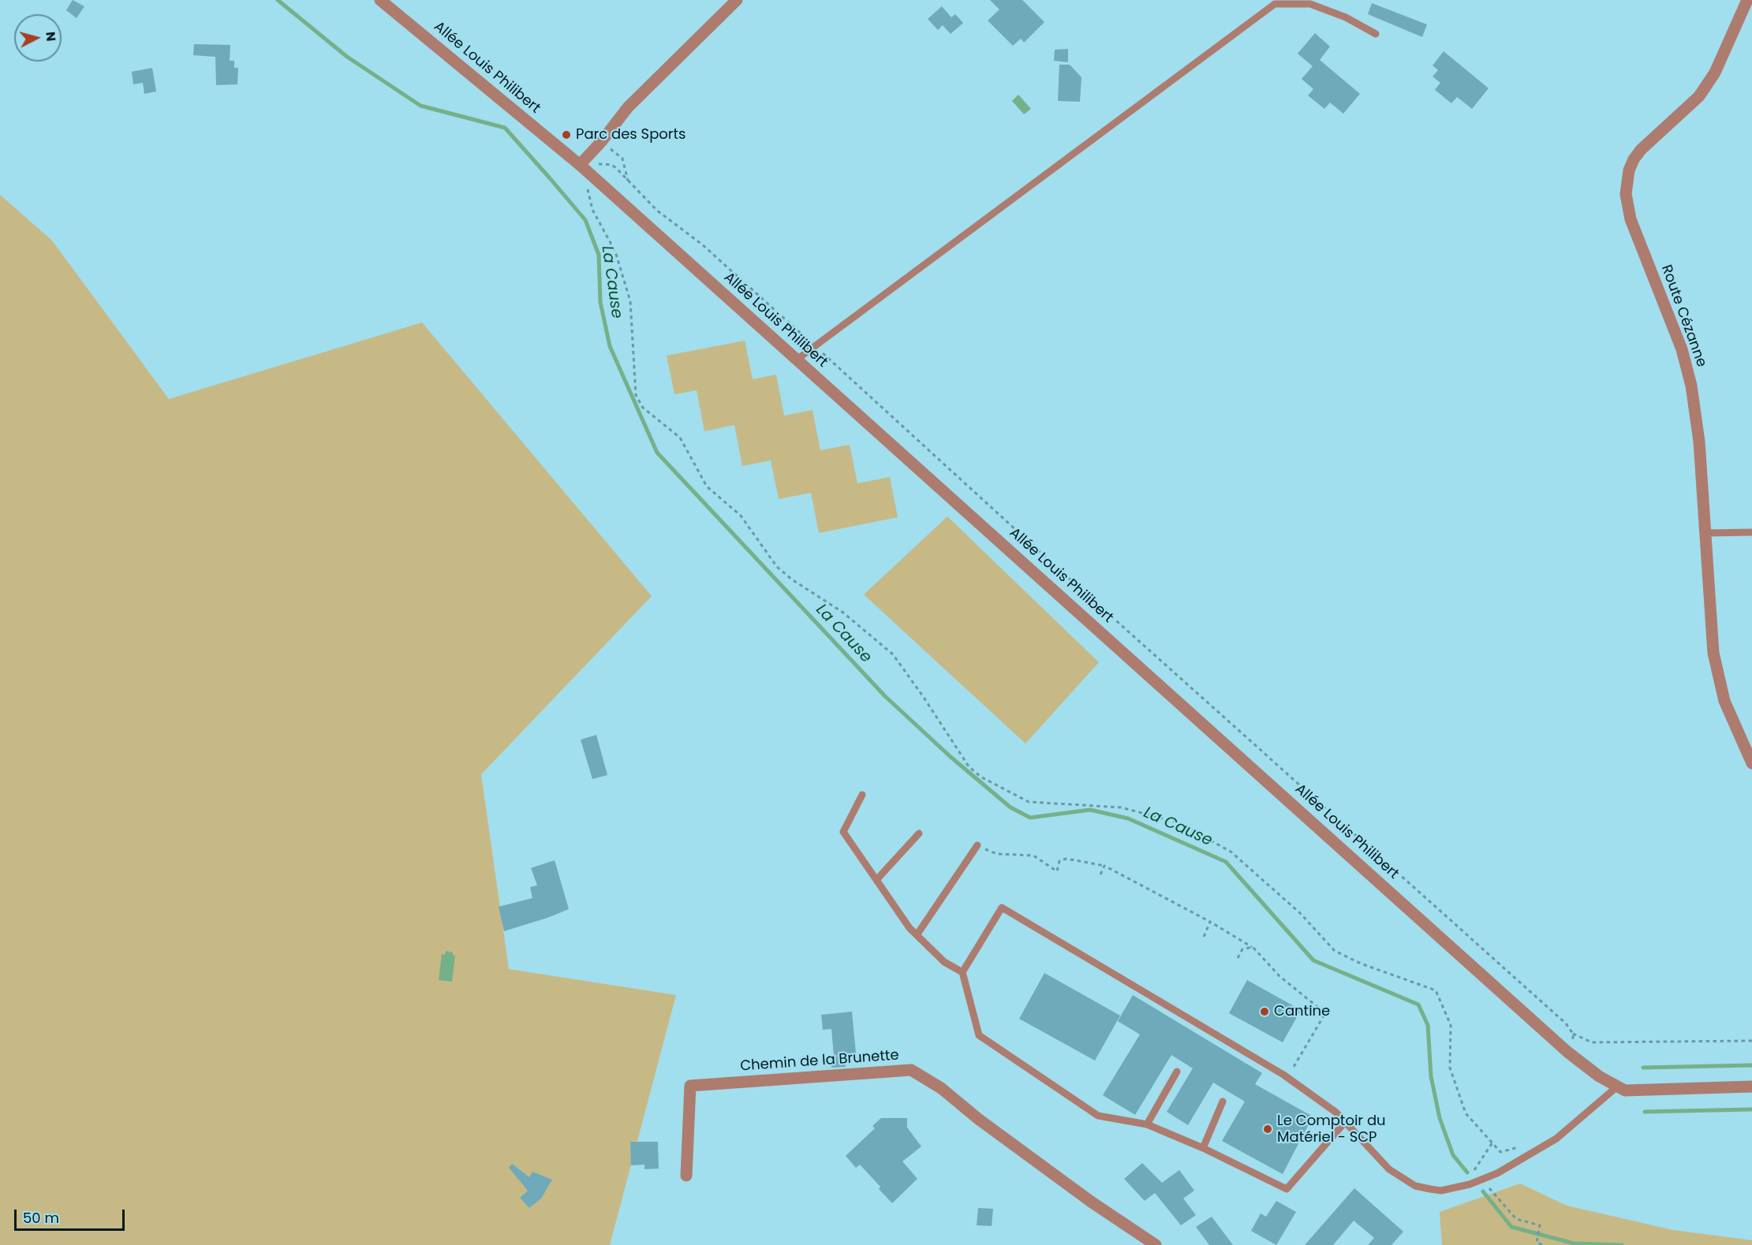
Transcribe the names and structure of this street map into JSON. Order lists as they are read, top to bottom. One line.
{"streets":{"street":["Allée Louis Philibert","Route Cézanne","Chemin de la Brunette"]},"water":["La Cause"],"places":["Parc des Sports","Cantine","Le Comptoir du Matériel - SCP"],"scale_bar":"50 m","north":"right"}
